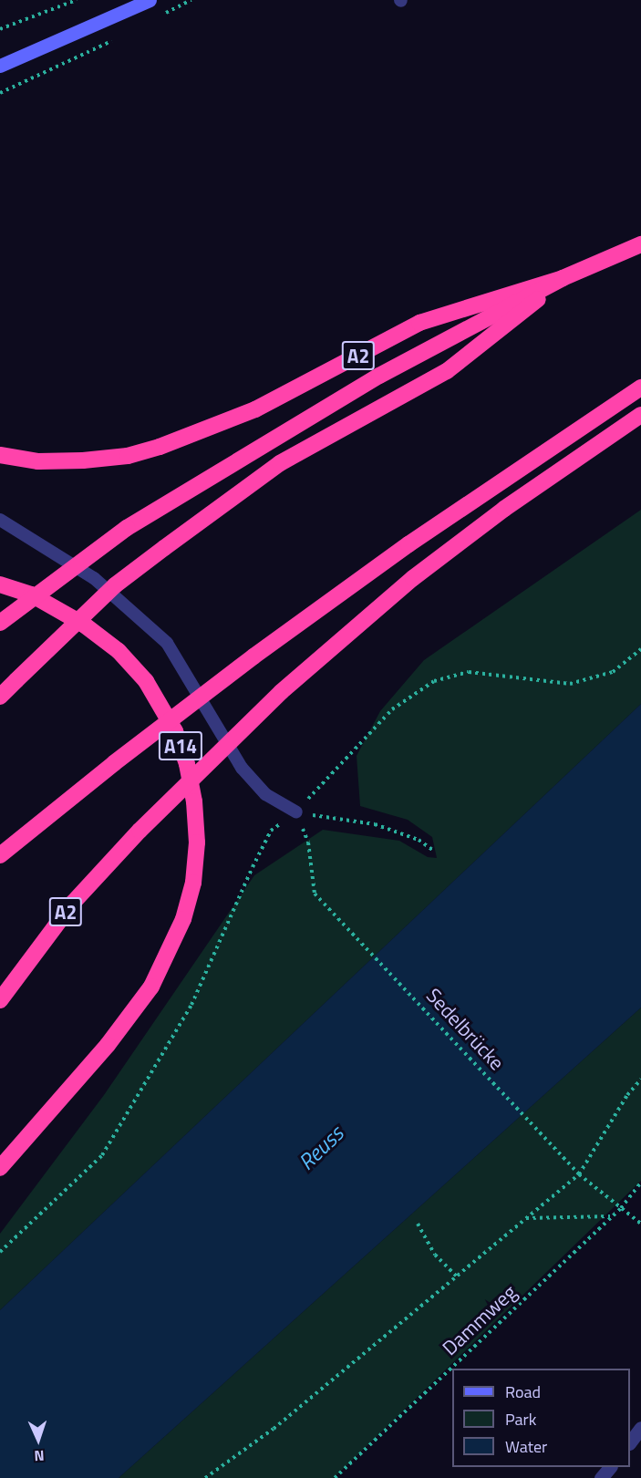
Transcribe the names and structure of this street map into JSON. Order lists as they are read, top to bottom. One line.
{"streets":{"highway":["A2","A14"],"path":["Sedelbrücke","Dammweg"]},"crossings":[["Sedelbrücke","Dammweg"]],"water":["Reuss"],"legend":["Road","Park","Water"],"north":"bottom"}
